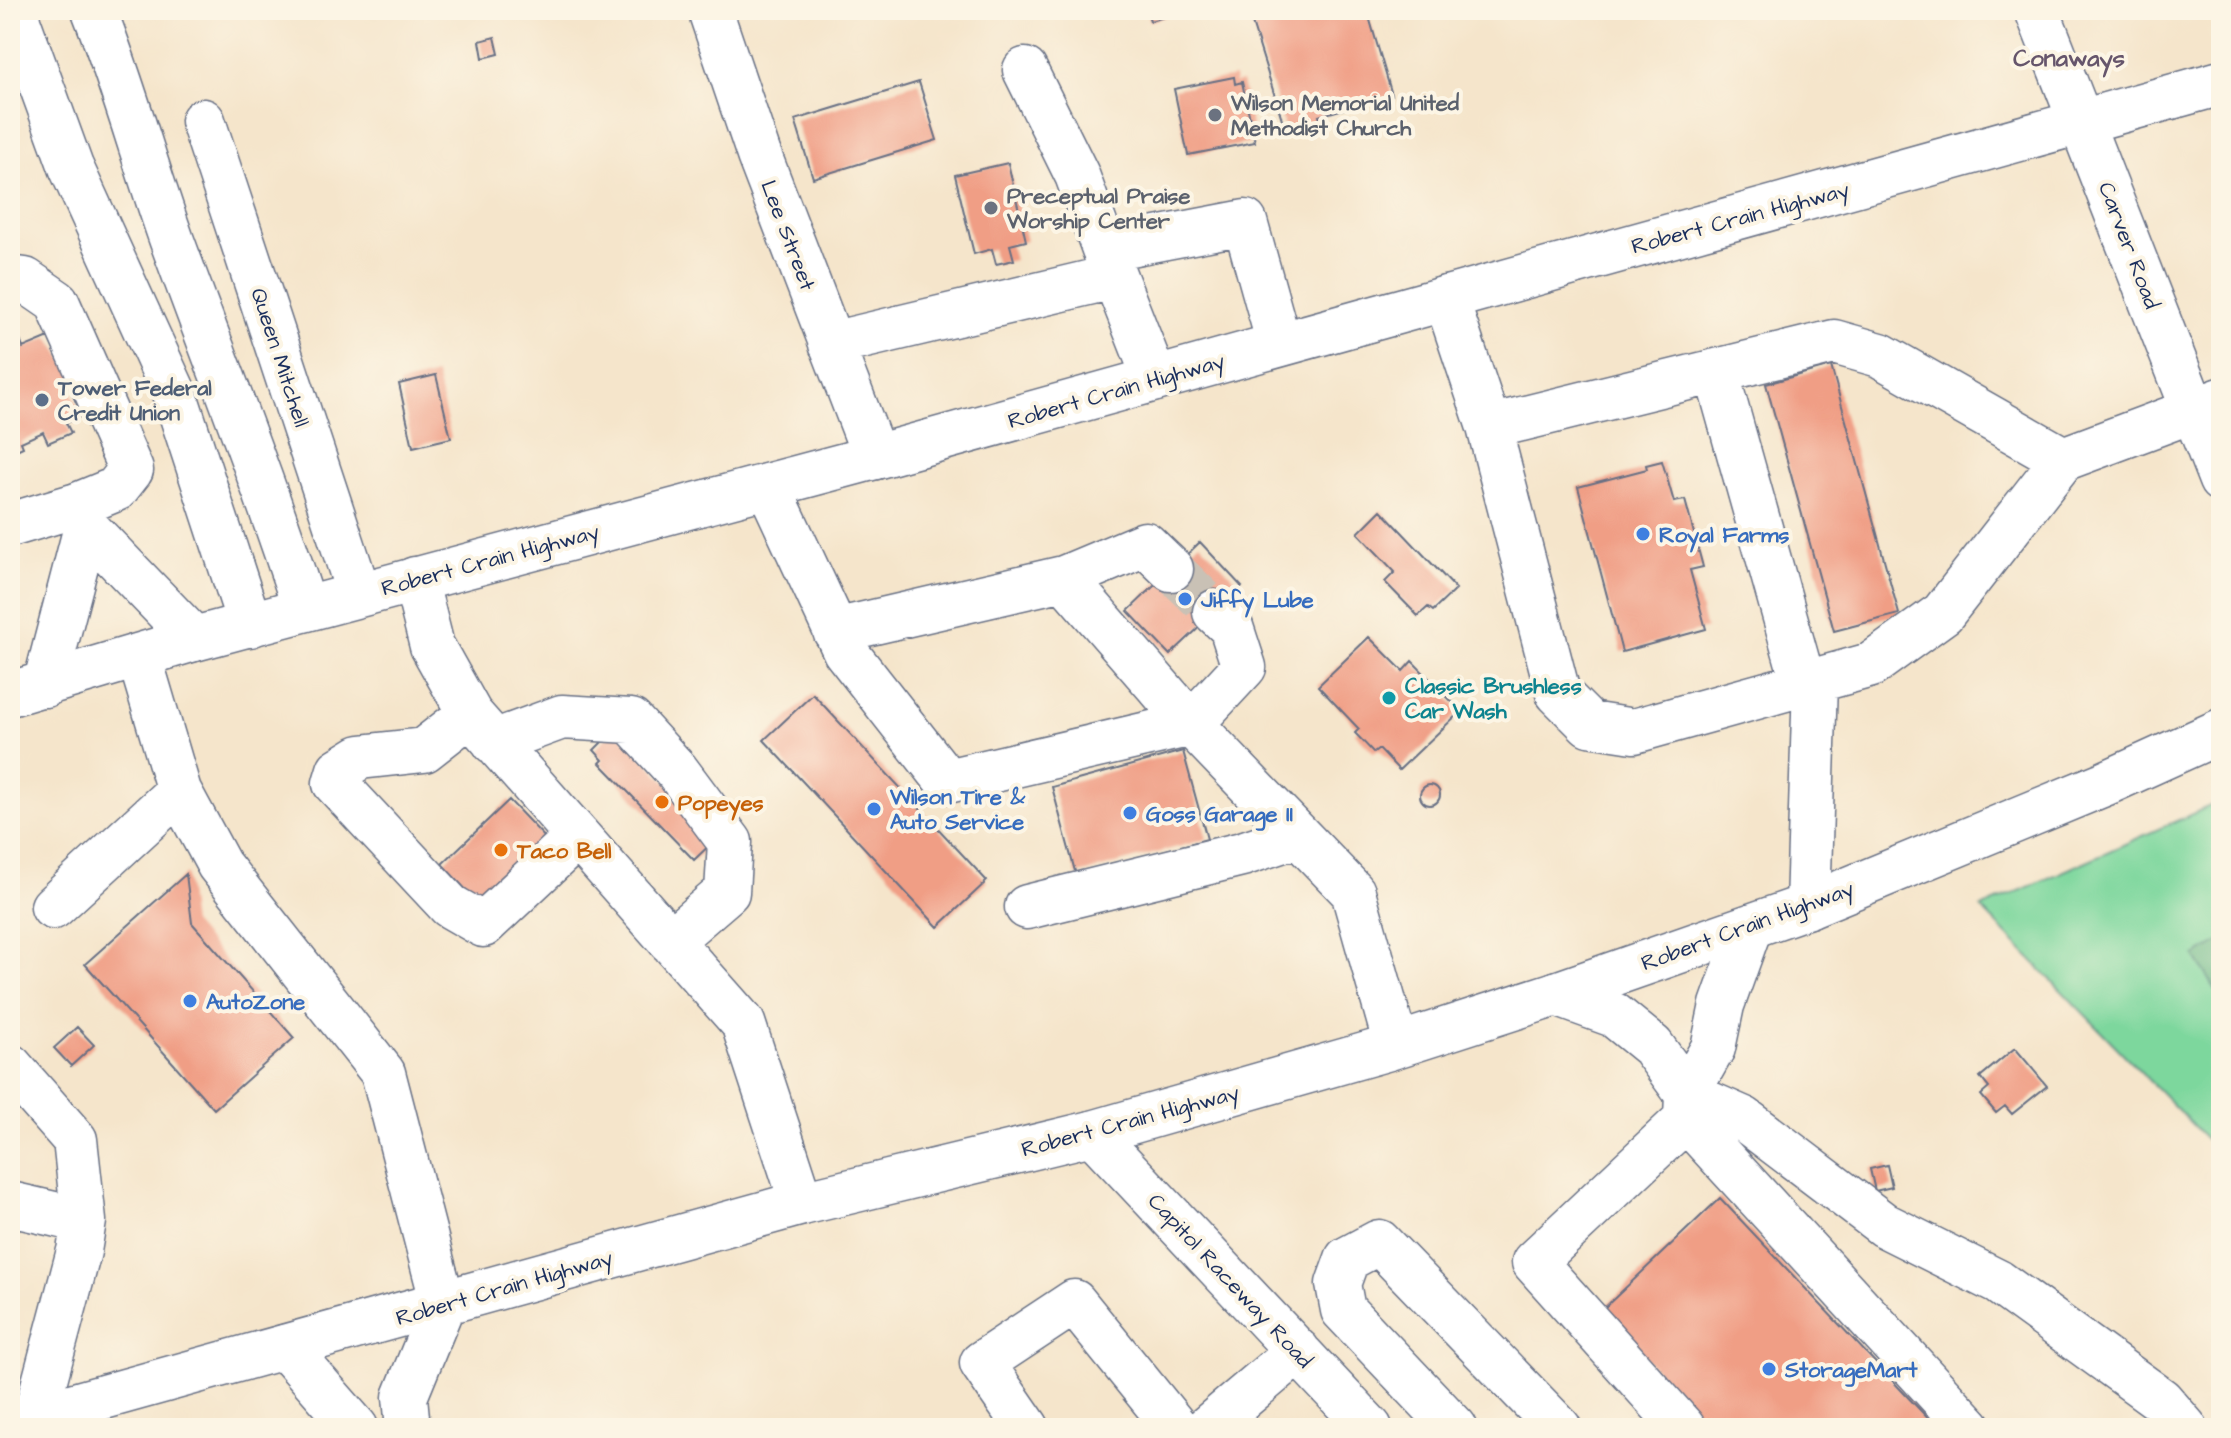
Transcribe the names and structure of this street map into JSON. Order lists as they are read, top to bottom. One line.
{"streets":{"main road":["Robert Crain Highway","Lee Street","Carver Road","Queen Mitchell","Capitol Raceway Road"]},"crossings":[["Robert Crain Highway","Lee Street"],["Robert Crain Highway","Carver Road"],["Robert Crain Highway","Queen Mitchell"],["Robert Crain Highway","Capitol Raceway Road"]],"districts":["Conaways"],"places":["Wilson Memorial United Methodist Church","Preceptual Praise Worship Center","Tower Federal Credit Union","Royal Farms","Jiffy Lube","Classic Brushless Car Wash","Popeyes","Wilson Tire & Auto Service","Goss Garage II","Taco Bell","AutoZone","StorageMart"]}
